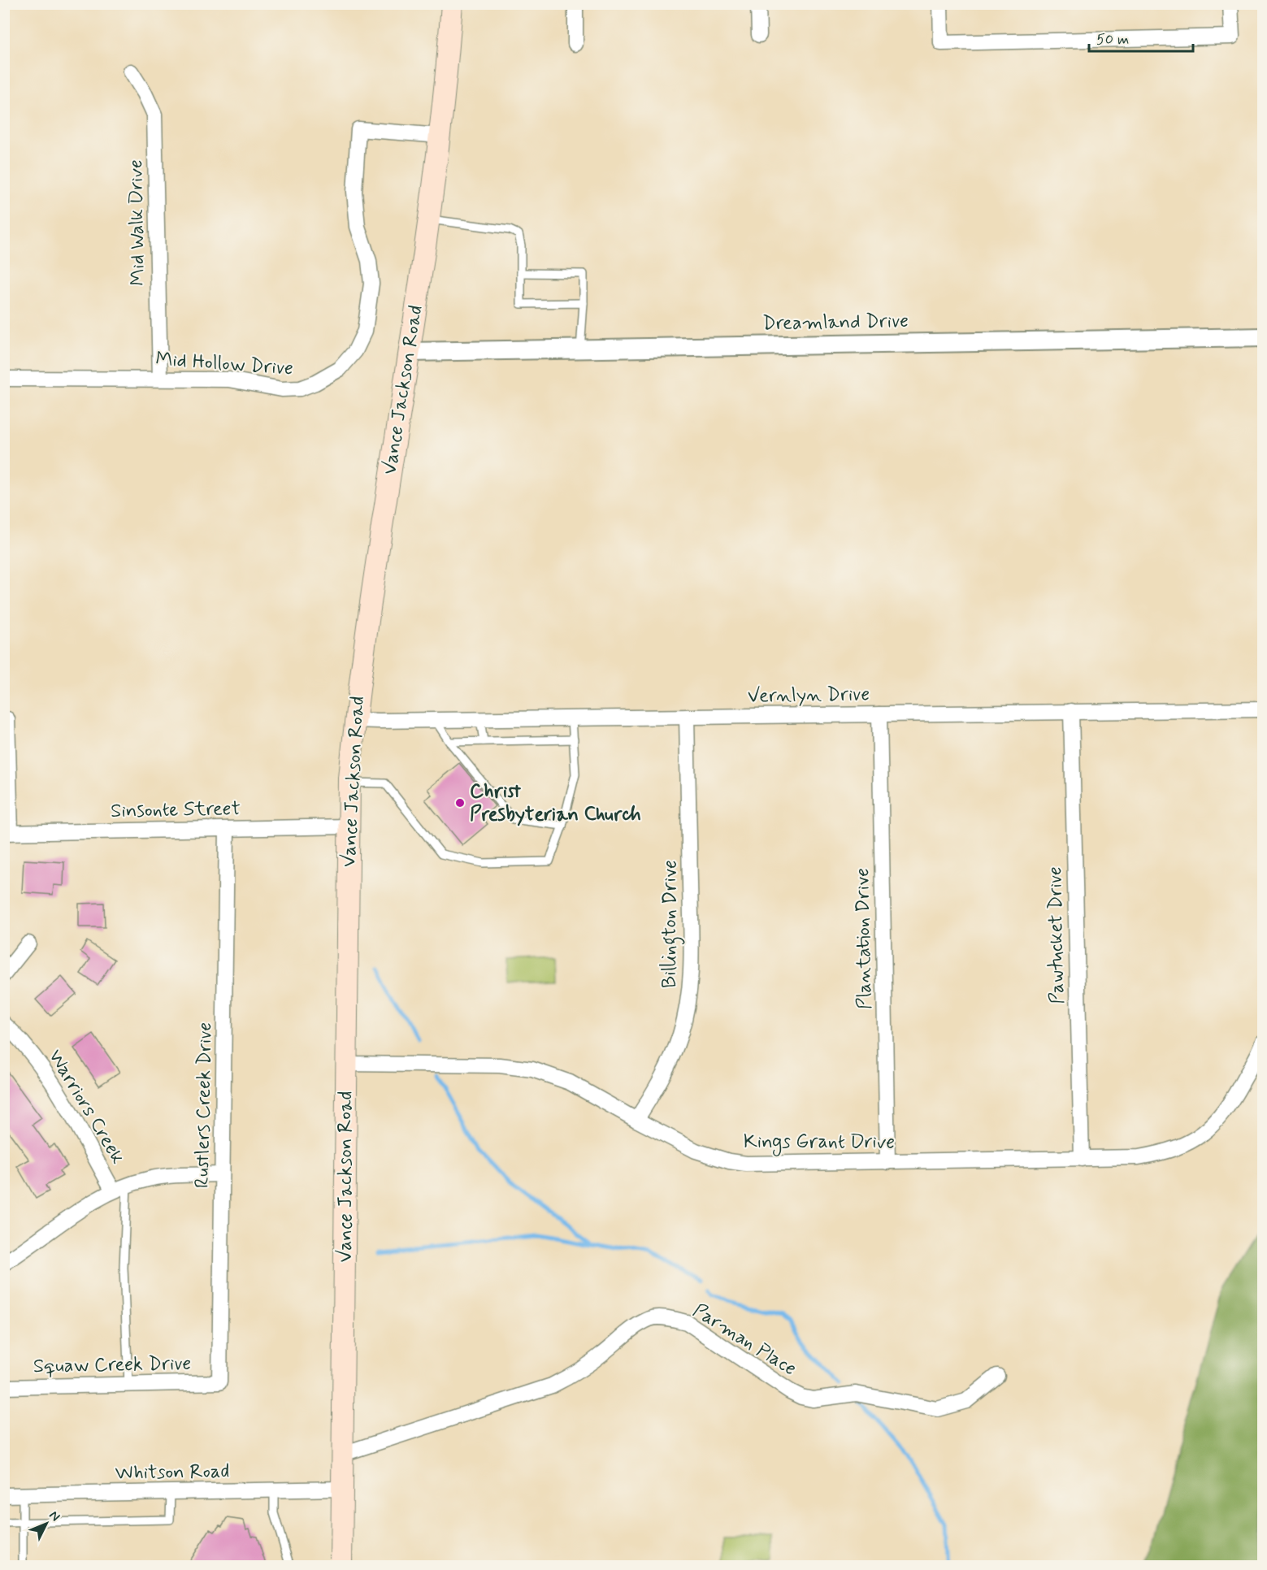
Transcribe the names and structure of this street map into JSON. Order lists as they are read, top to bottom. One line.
{"streets":{"main road":["Vance Jackson Road"],"street":["Mid Walk Drive","Dreamland Drive","Mid Hollow Drive","Vernlyn Drive","Sinsonte Street","Billington Drive","Pawtucket Drive","Plantation Drive","Rustlers Creek Drive","Warriors Creek","Kings Grant Drive","Parman Place","Squaw Creek Drive","Whitson Road"]},"crossings":[["Mid Walk Drive","Mid Hollow Drive"],["Dreamland Drive","Vance Jackson Road"],["Mid Hollow Drive","Vance Jackson Road"],["Vance Jackson Road","Vernlyn Drive"],["Vance Jackson Road","Sinsonte Street"],["Vance Jackson Road","Kings Grant Drive"],["Vance Jackson Road","Parman Place"],["Vance Jackson Road","Whitson Road"],["Vernlyn Drive","Billington Drive"],["Vernlyn Drive","Pawtucket Drive"],["Vernlyn Drive","Plantation Drive"],["Sinsonte Street","Rustlers Creek Drive"],["Billington Drive","Kings Grant Drive"],["Pawtucket Drive","Kings Grant Drive"],["Plantation Drive","Kings Grant Drive"],["Rustlers Creek Drive","Squaw Creek Drive"]],"places":["Christ Presbyterian Church"],"scale_bar":"50 m","north":"top right"}
